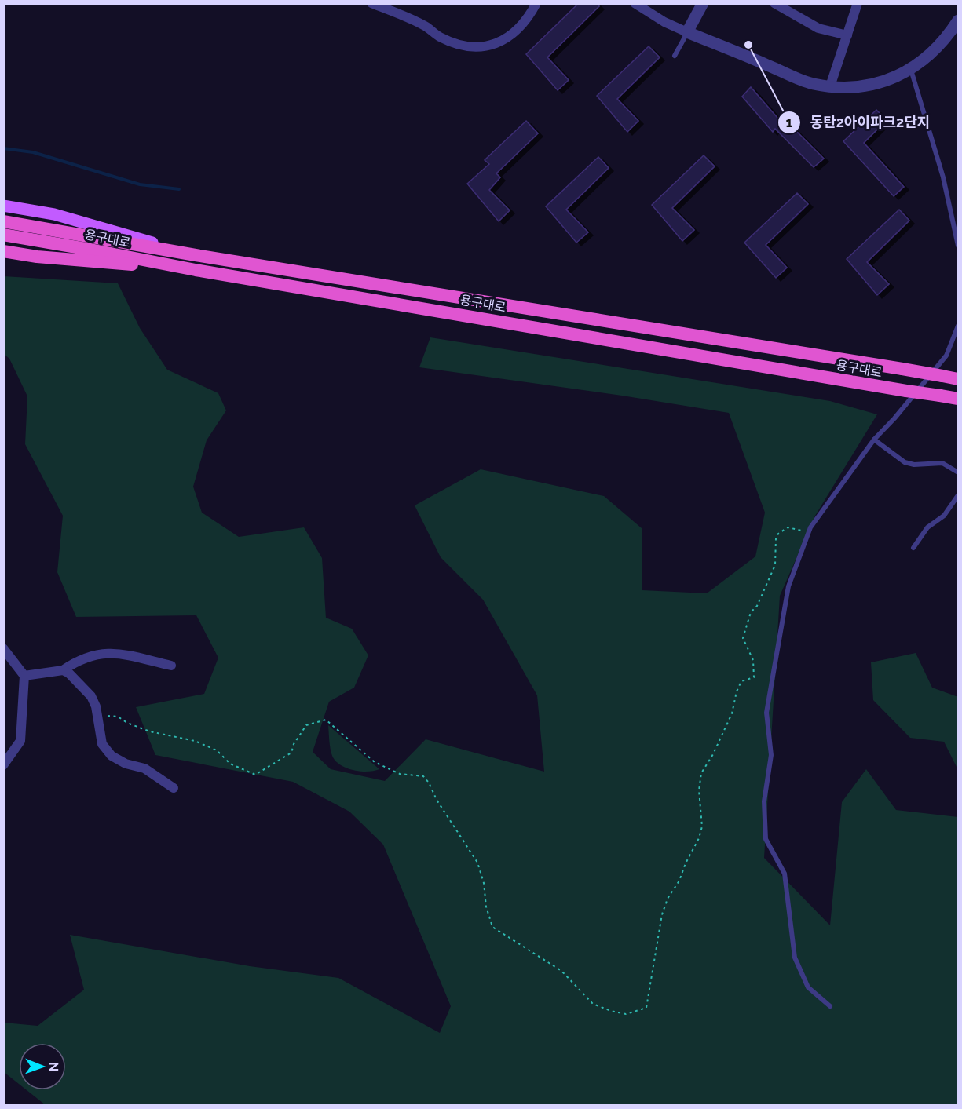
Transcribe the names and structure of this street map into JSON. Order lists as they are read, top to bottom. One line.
{"streets":{"highway":["용구대로"]},"places":["동탄2아이파크2단지"],"north":"right"}
